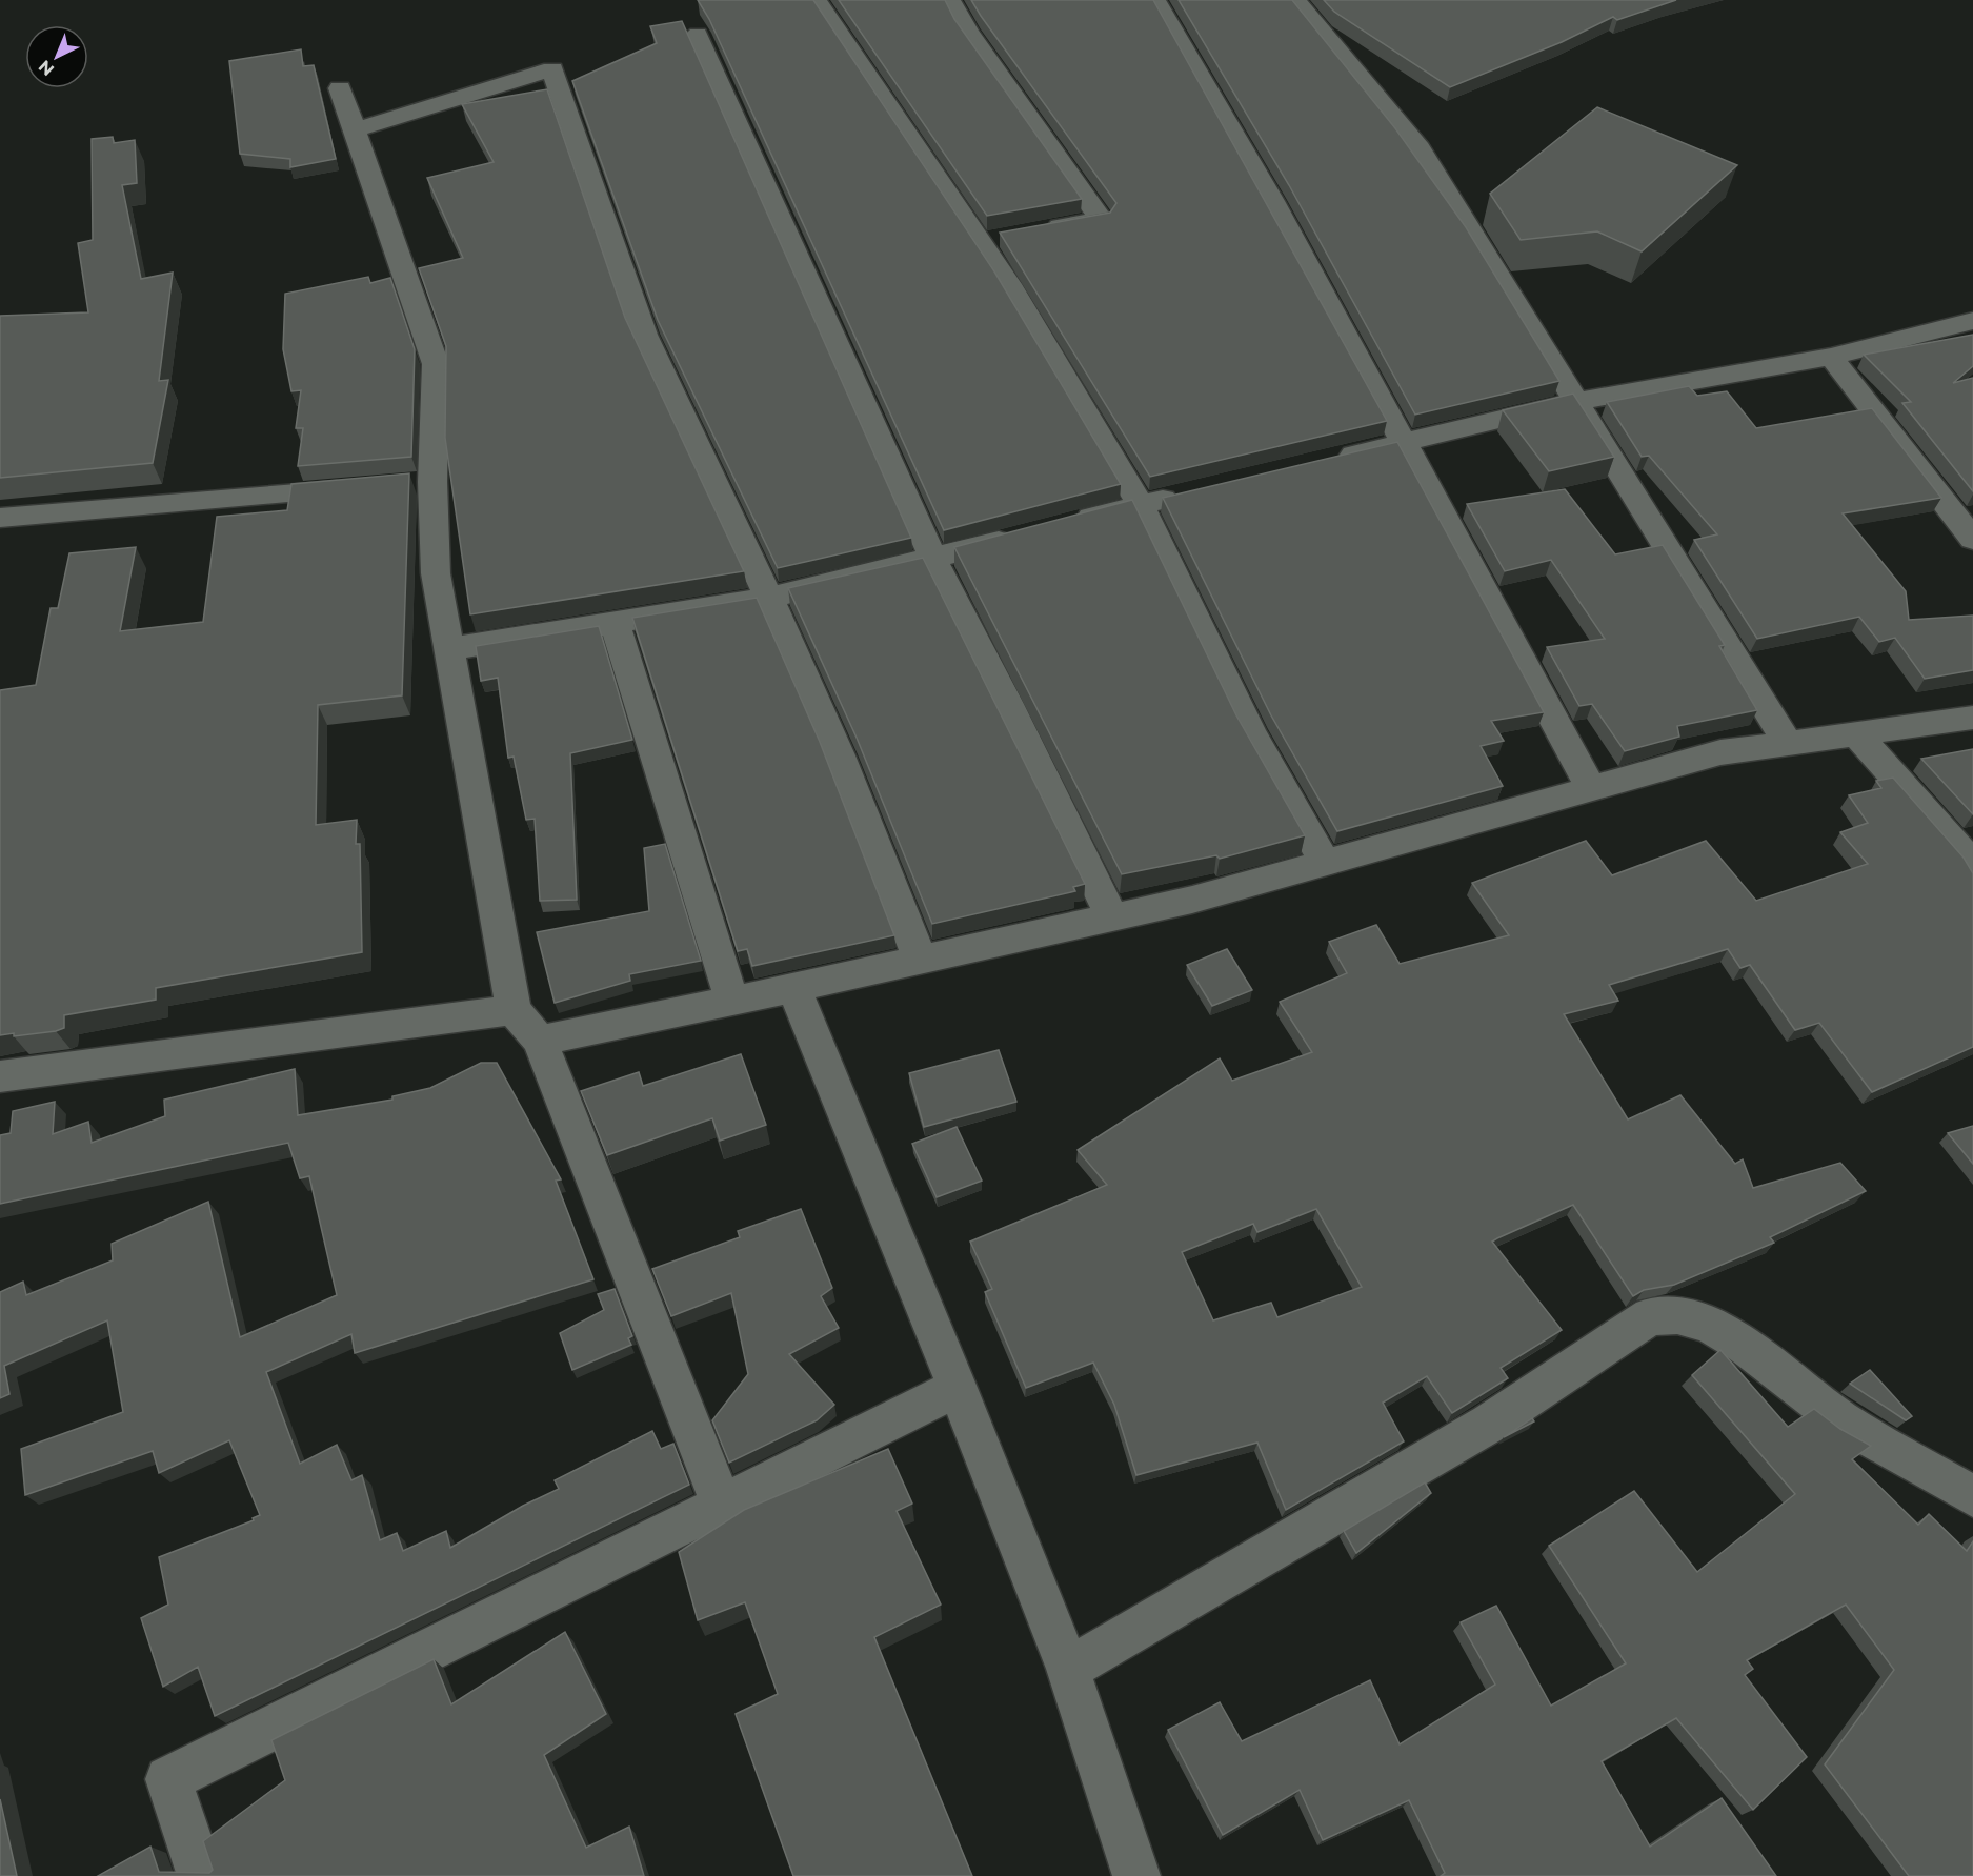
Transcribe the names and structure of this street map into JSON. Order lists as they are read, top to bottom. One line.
{"north":"bottom left"}
